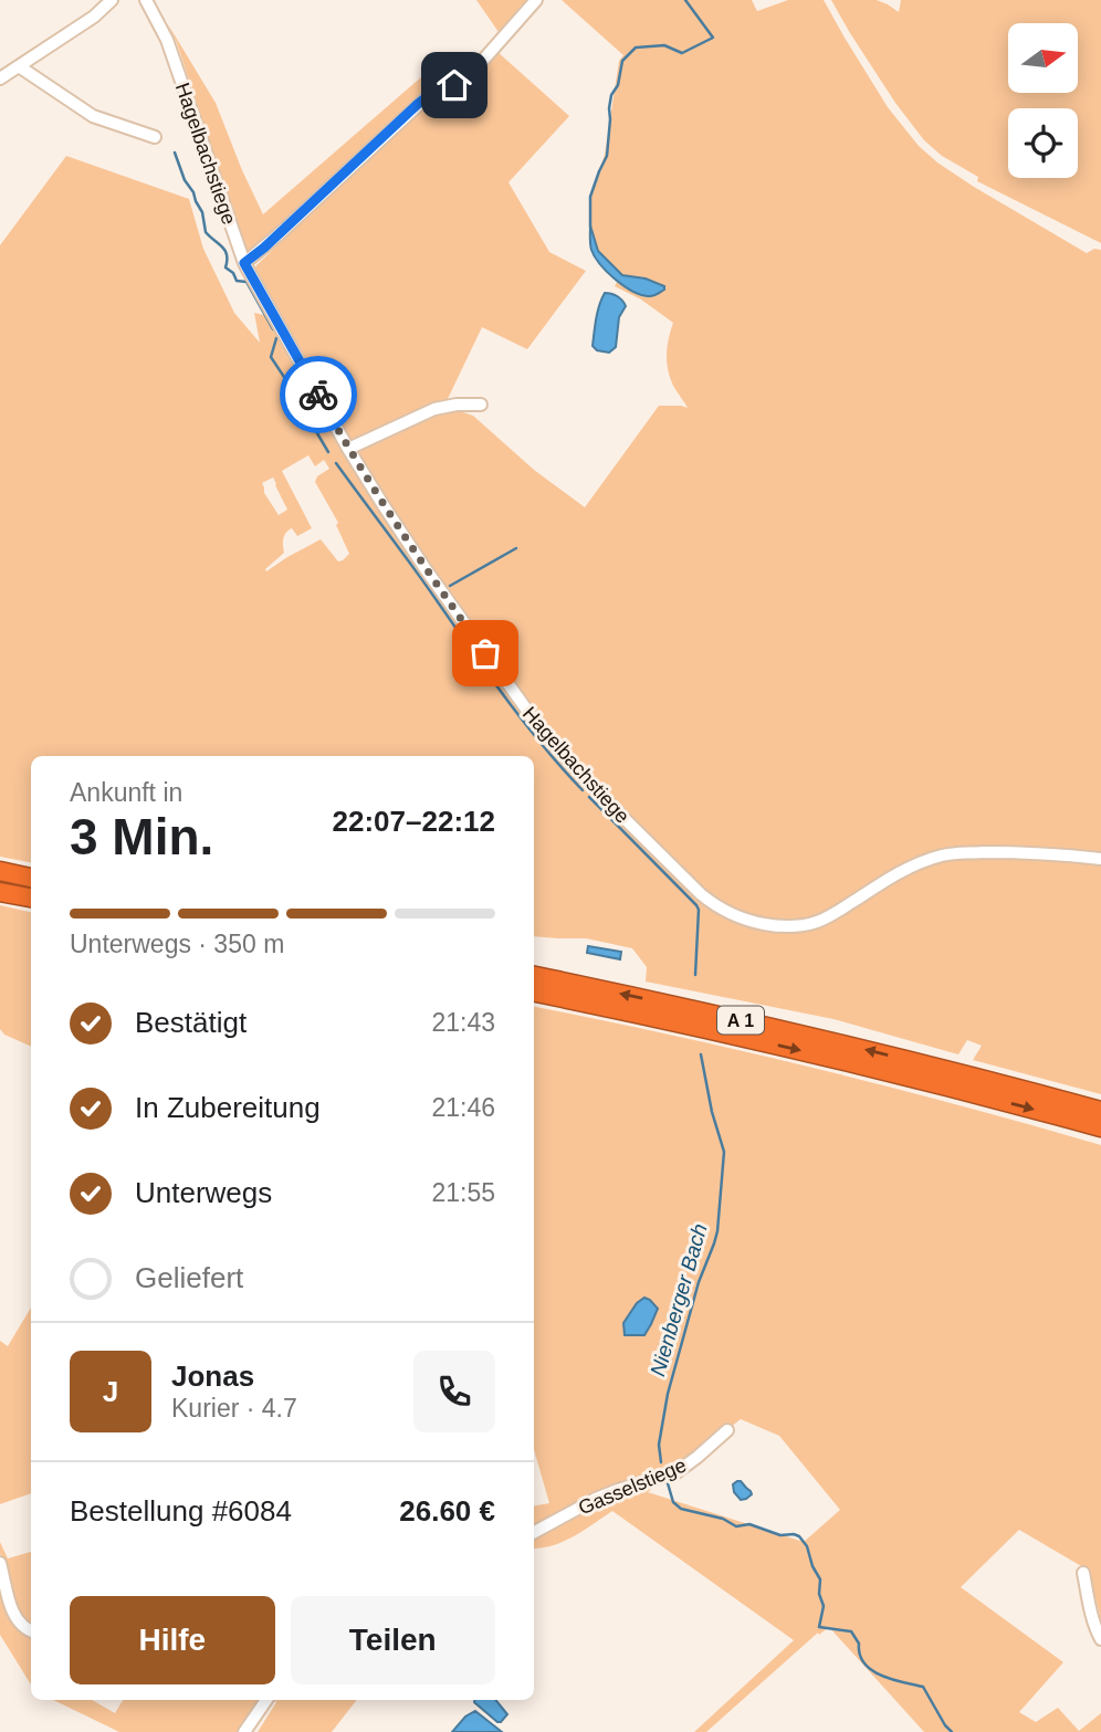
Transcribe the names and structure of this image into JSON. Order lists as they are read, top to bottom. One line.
{"streets":{"highway":["A 1"],"street":["Hagelbachstiege","Gasselstiege"]},"water":["Nienberger Bach"],"north":"right","page":{"heading":["3 Min.","Ankunft in","22:07–22:12"],"panel":["Jonas","Kurier · 4.7","Bestellung #6084","26.60 €"],"bar":"Unterwegs · 350 m","list":[["Bestätigt","21:43"],["In Zubereitung","21:46"],["Unterwegs","21:55"],"Geliefert"],"round":"J","buttons":["Hilfe","Teilen"]}}
